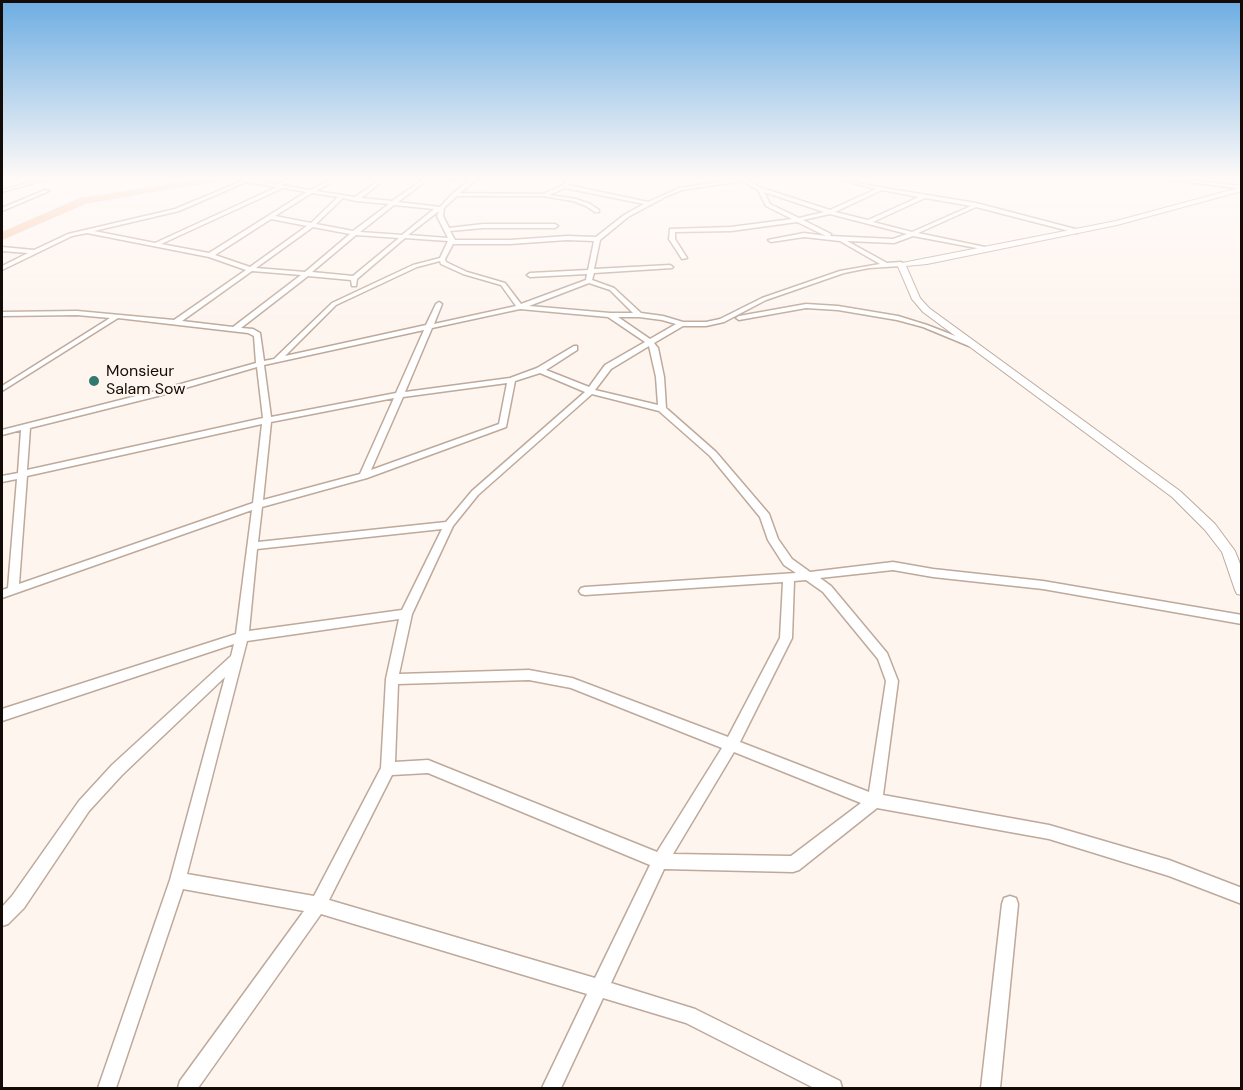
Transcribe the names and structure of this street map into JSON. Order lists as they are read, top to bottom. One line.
{"places":["Monsieur Salam Sow"]}
